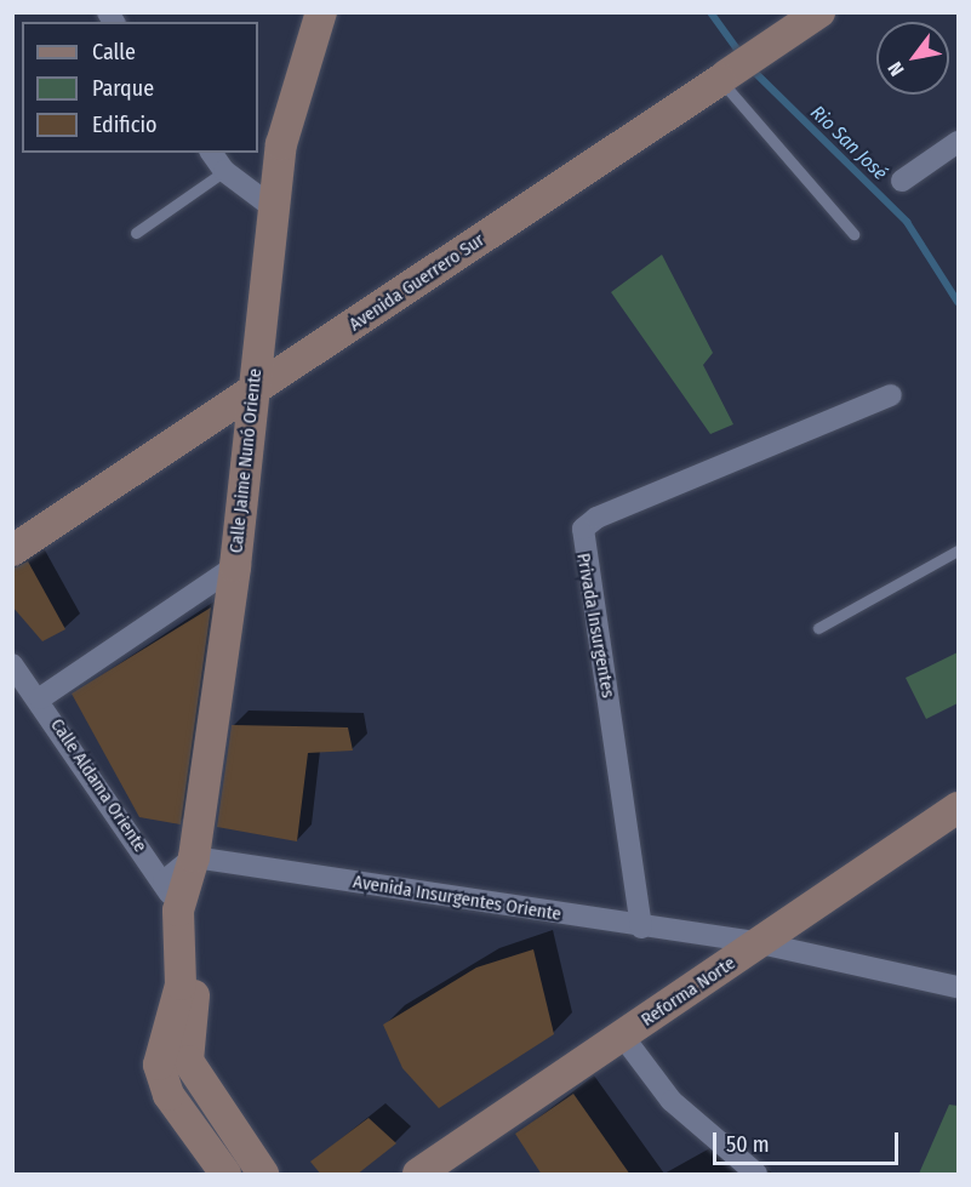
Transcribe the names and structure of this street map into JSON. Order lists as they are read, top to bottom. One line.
{"streets":{"main road":["Avenida Guerrero Sur","Calle Jaime Nunó Oriente","Calle Aldama Oriente","Reforma Norte"],"street":["Privada Insurgentes","Avenida Insurgentes Oriente"]},"crossings":[["Avenida Guerrero Sur","Calle Jaime Nunó Oriente"],["Calle Jaime Nunó Oriente","Calle Aldama Oriente"],["Calle Jaime Nunó Oriente","Avenida Insurgentes Oriente"],["Privada Insurgentes","Avenida Insurgentes Oriente"],["Avenida Insurgentes Oriente","Reforma Norte"]],"water":["Rio San José"],"legend":["Calle","Parque","Edificio"],"scale_bar":"50 m","north":"bottom left"}
